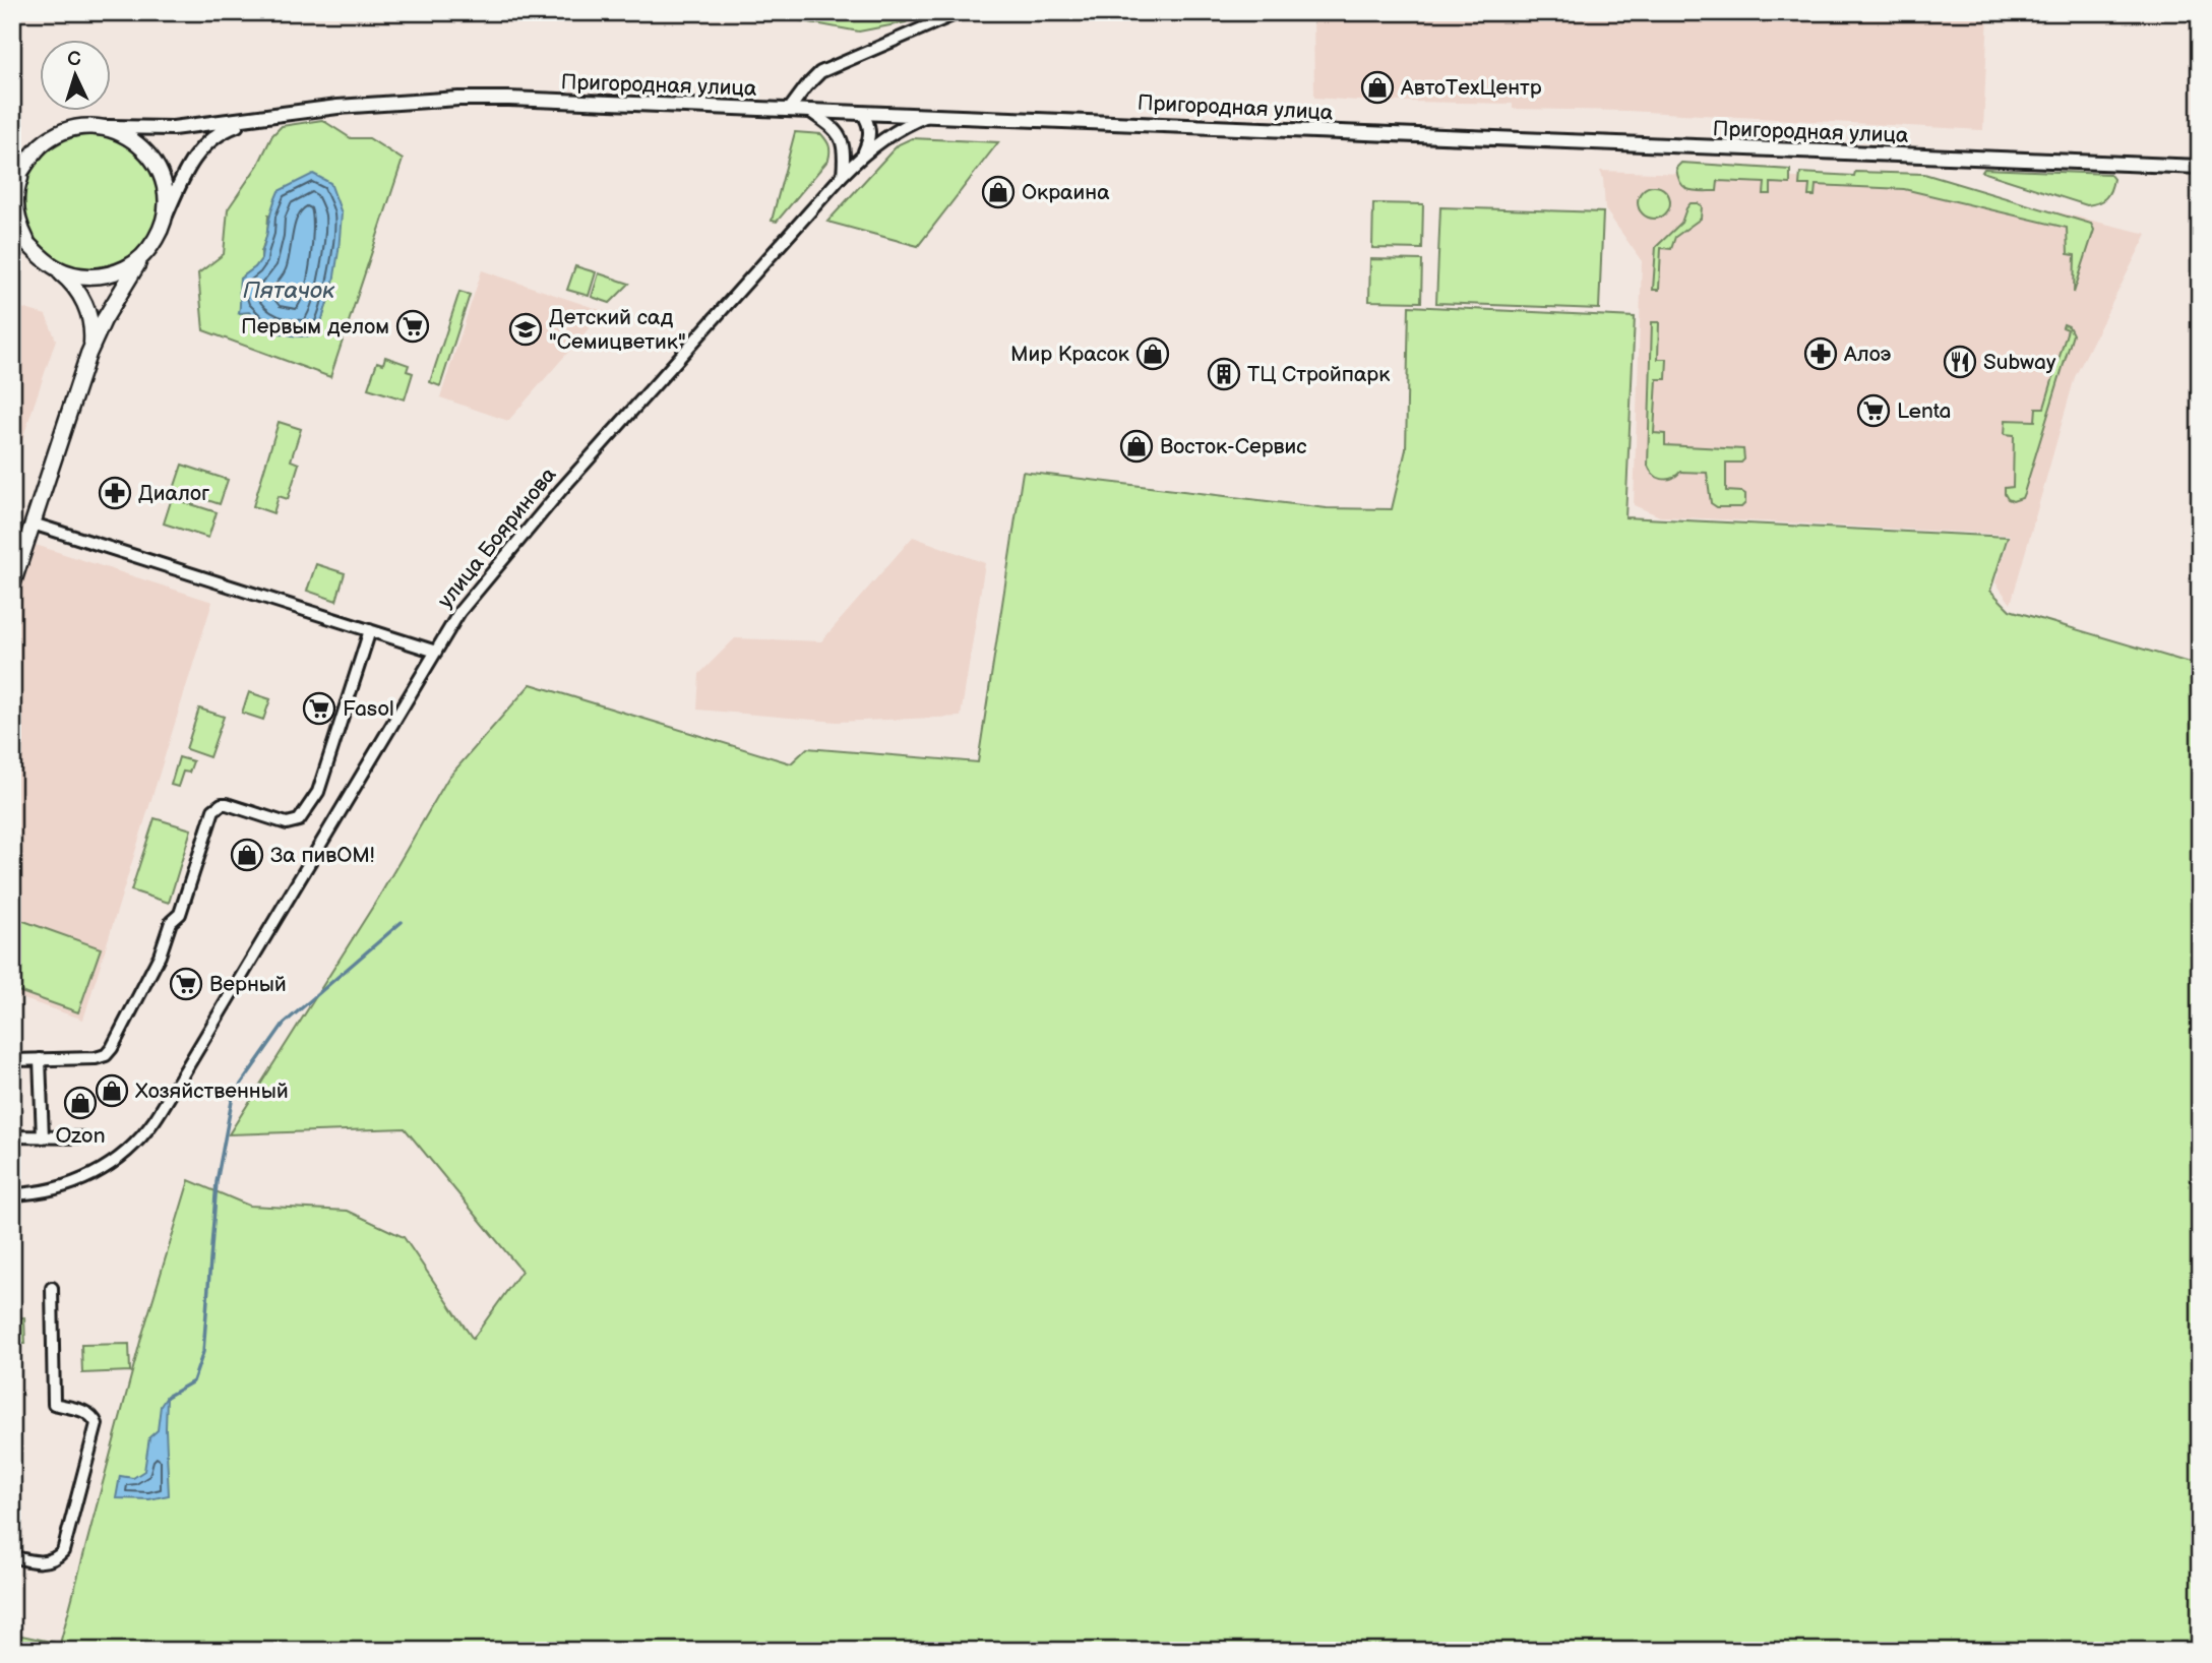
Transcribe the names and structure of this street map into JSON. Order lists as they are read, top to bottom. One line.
{"streets":{"street":["Пригородная улица","улица Бояринова"]},"crossings":[["Пригородная улица","улица Бояринова"]],"water":["Пятачок"],"places":{"shop":["АвтоТехЦентр","Окраина","Мир Красок","Восток-Сервис","За пивОМ!","Хозяйственный","Ozon"],"supermarket":["Первым делом","Lenta","Fasol","Верный"],"school or university":["Детский сад \"Семицветик\""],"pharmacy":["Алоэ","Диалог"],"restaurant":["Subway"],"building":["ТЦ Стройпарк"]},"north":"top"}
